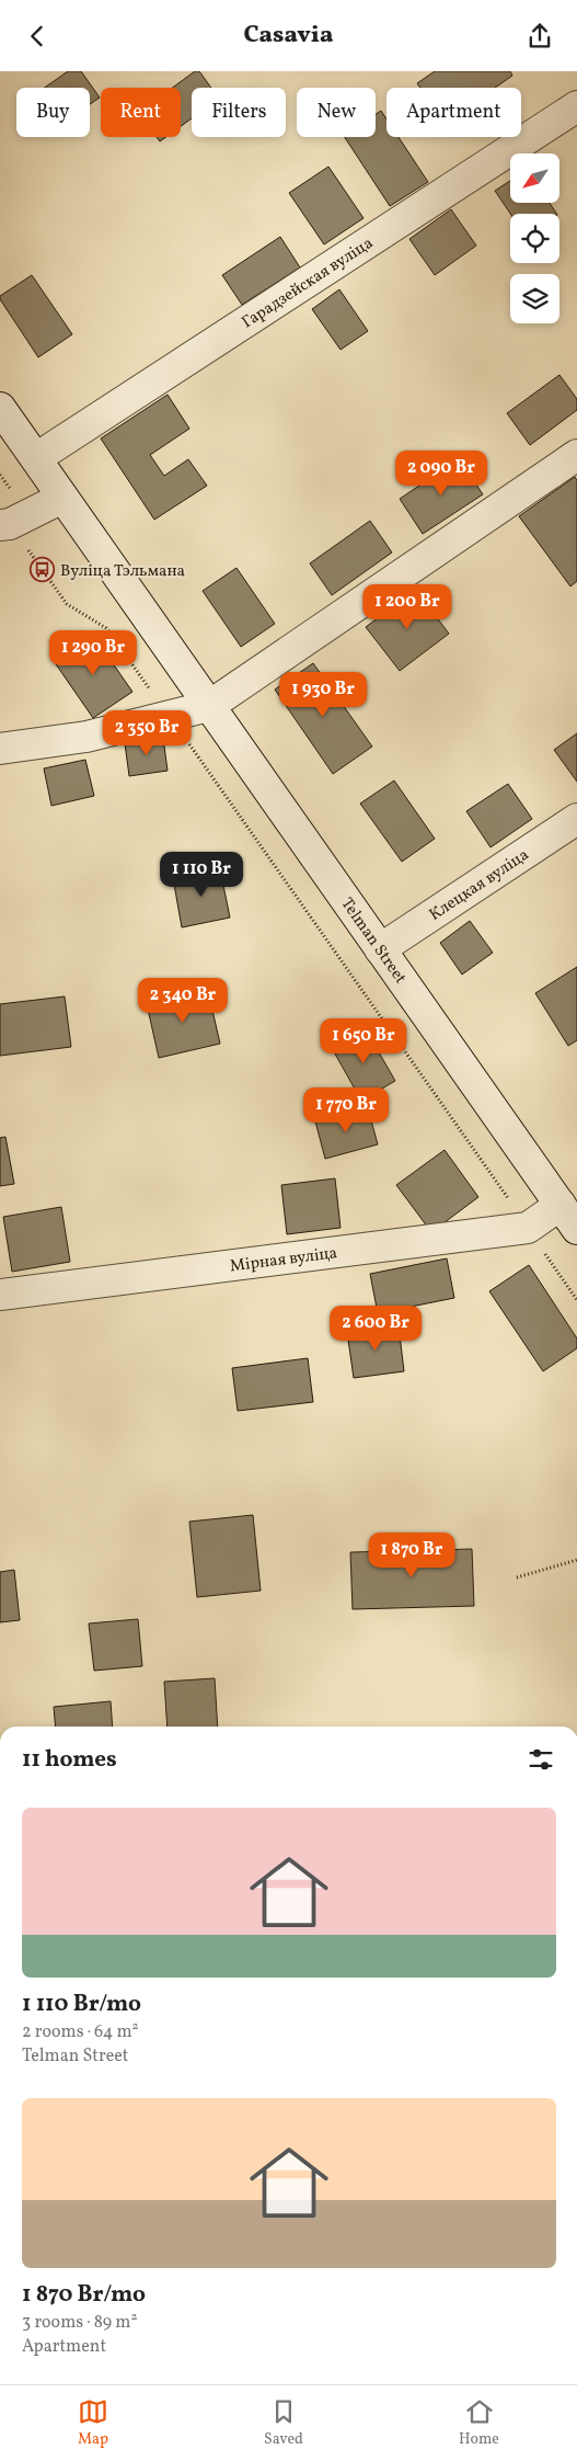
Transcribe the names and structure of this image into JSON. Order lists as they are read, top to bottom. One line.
{"streets":{"street":["Гарадзейская вуліца","Клецкая вуліца","Telman Street","Мірная вуліца"]},"crossings":[["Клецкая вуліца","Telman Street"],["Telman Street","Мірная вуліца"]],"places":{"bus stop":["Вуліца Тэльмана"]},"north":"bottom left","page":{"header":"Casavia","chip":["Buy","Rent","Filters","New","Apartment"],"price":["2 090 Br","1 200 Br","1 290 Br","1 930 Br","2 350 Br","1 110 Br","2 340 Br","1 650 Br","1 770 Br","2 600 Br","1 870 Br"],"heading":"11 homes","list":[{"name":"1 110 Br/mo","note":"2 rooms · 64 m² · Telman Street"},{"name":"1 870 Br/mo","note":"3 rooms · 89 m² · Apartment"}],"tabs":["Map","Saved","Home"]}}
